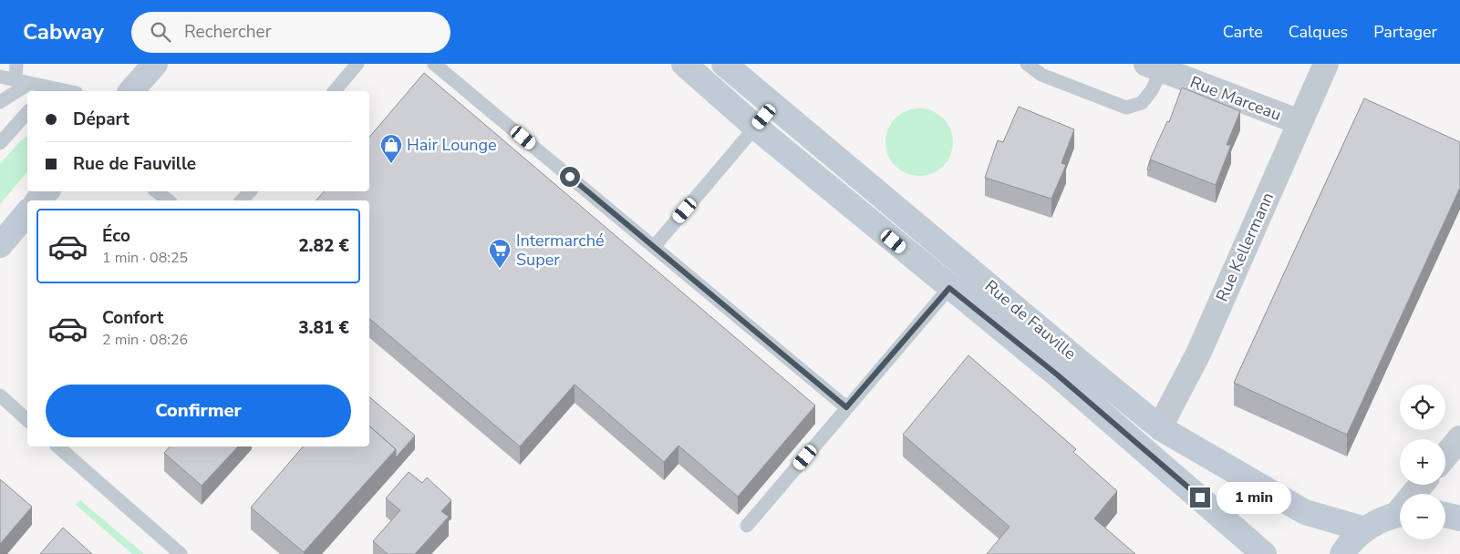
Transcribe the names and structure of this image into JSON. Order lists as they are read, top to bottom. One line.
{"streets":{"main road":["Rue de Fauville"],"street":["Rue Marceau","Rue Kellermann"]},"crossings":[["Rue Marceau","Rue Kellermann"],["Rue Kellermann","Rue de Fauville"]],"places":{"shop":["Hair Lounge"],"supermarket":["Intermarché Super"]},"page":{"header":"Cabway","search":"Rechercher","nav":["Carte","Calques","Partager"],"banner":["Départ","Rue de Fauville"],"list":[{"name":"Éco","note":"1 min · 08:25","value":"2.82 €"},{"name":"Confort","note":"2 min · 08:26","value":"3.81 €"}],"buttons":"Confirmer","map_buttons":["+","−"],"bubble":"1 min"}}
